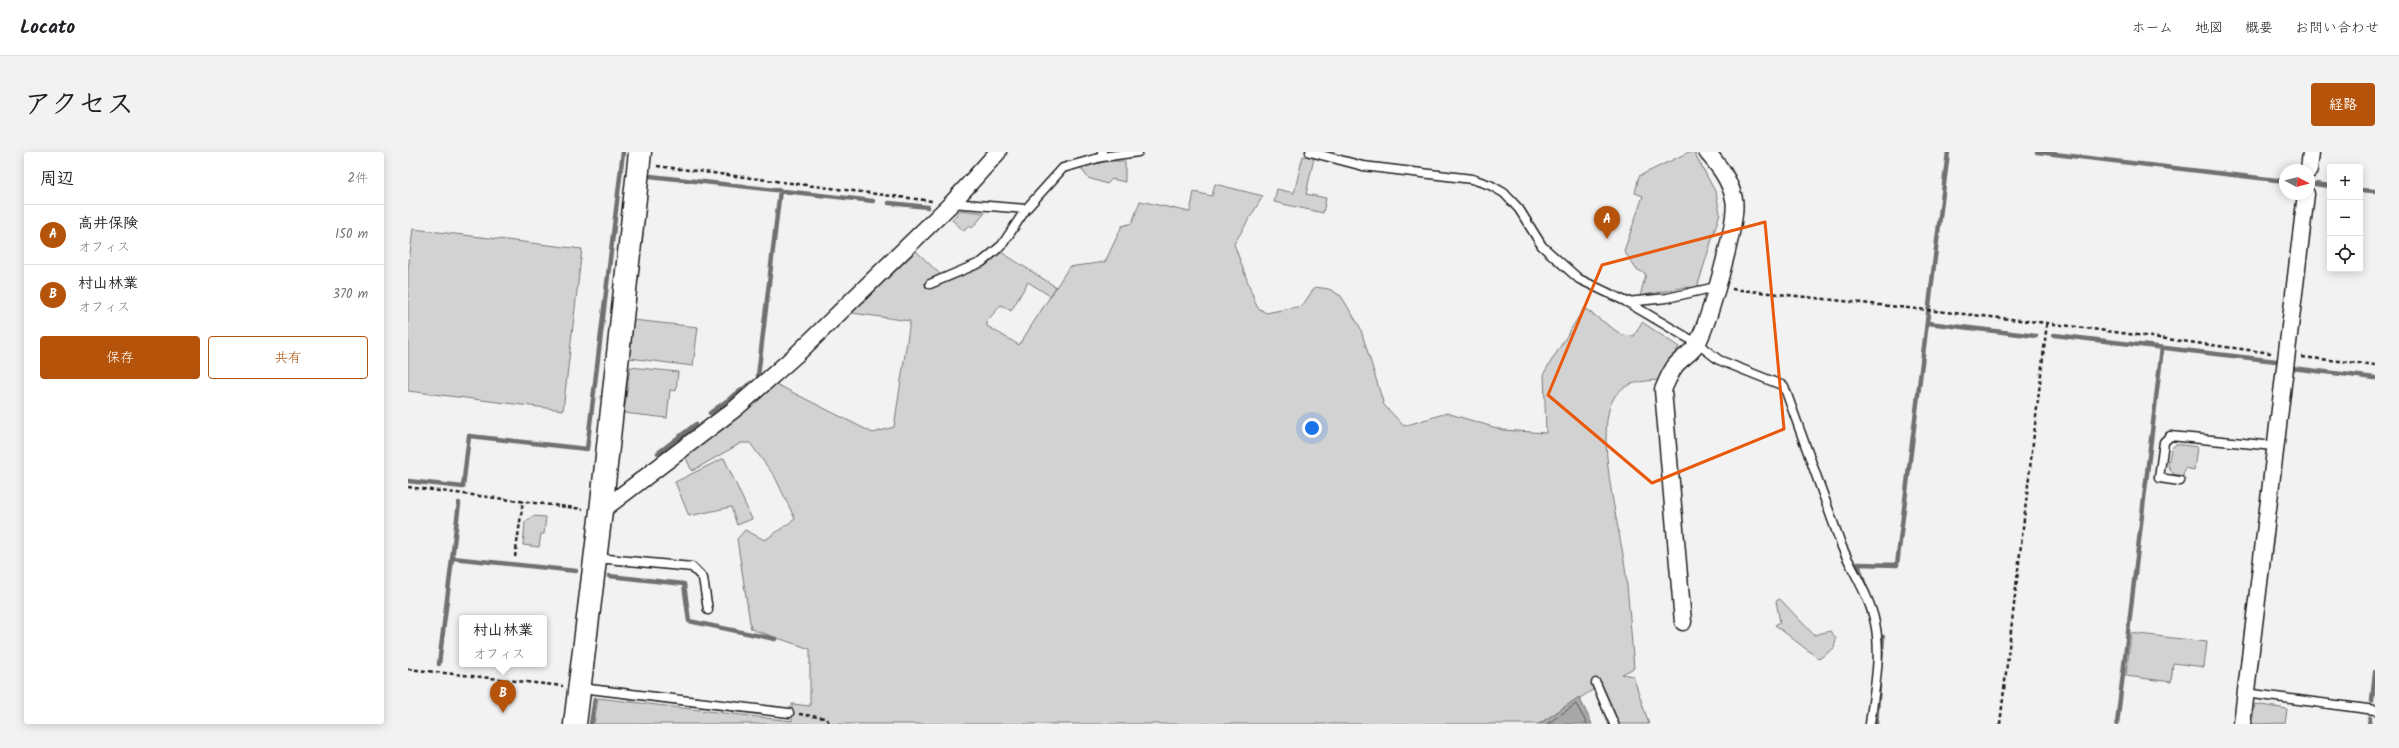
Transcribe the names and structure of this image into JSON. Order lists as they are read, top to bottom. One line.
{"north":"right","page":{"header":"Locato","nav":["ホーム","地図","概要","お問い合わせ"],"title":"アクセス","buttons":["経路",["保存","共有"]],"heading":["周辺","2件"],"map_buttons":["+","−"],"list":[{"mark":"A","name":"高井保険","note":"オフィス","value":"150 m"},{"mark":"B","name":"村山林業","note":"オフィス","value":"370 m"}],"pins":["A","B"],"popup":["村山林業","オフィス"]}}
